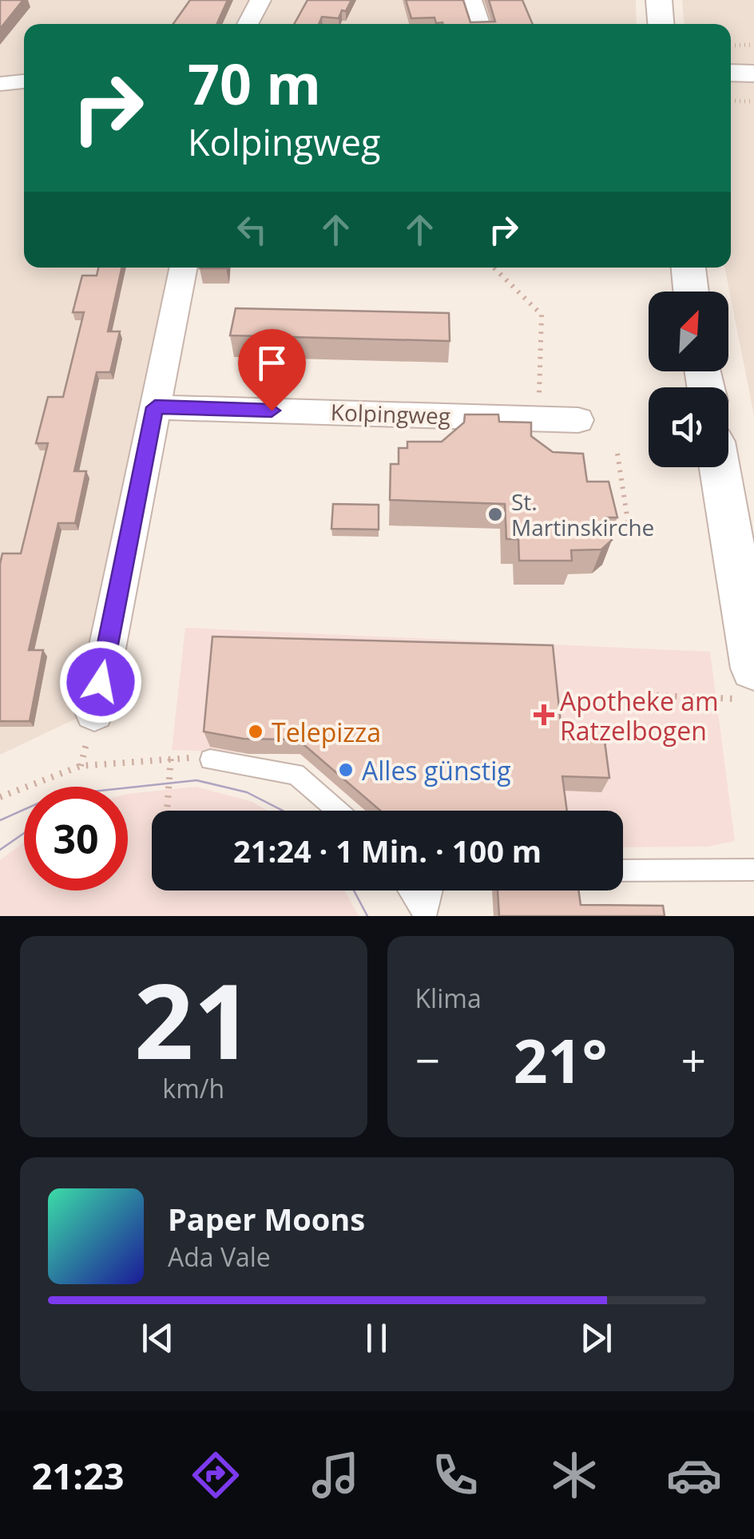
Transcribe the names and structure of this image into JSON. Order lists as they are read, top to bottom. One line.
{"streets":{"street":["Kolpingweg"]},"places":{"other":["St. Martinskirche","Telepizza","Alles günstig"],"health":["Apotheke am Ratzelbogen"]},"north":"top right","page":{"turn":["70 m","Kolpingweg"],"limit":"30","trip":"21:24 · 1 Min. · 100 m","tile":[["21","km/h"],"Klima"],"heat":["−","21°","+"],"song":["Paper Moons","Ada Vale"],"tabs":"21:23"}}
